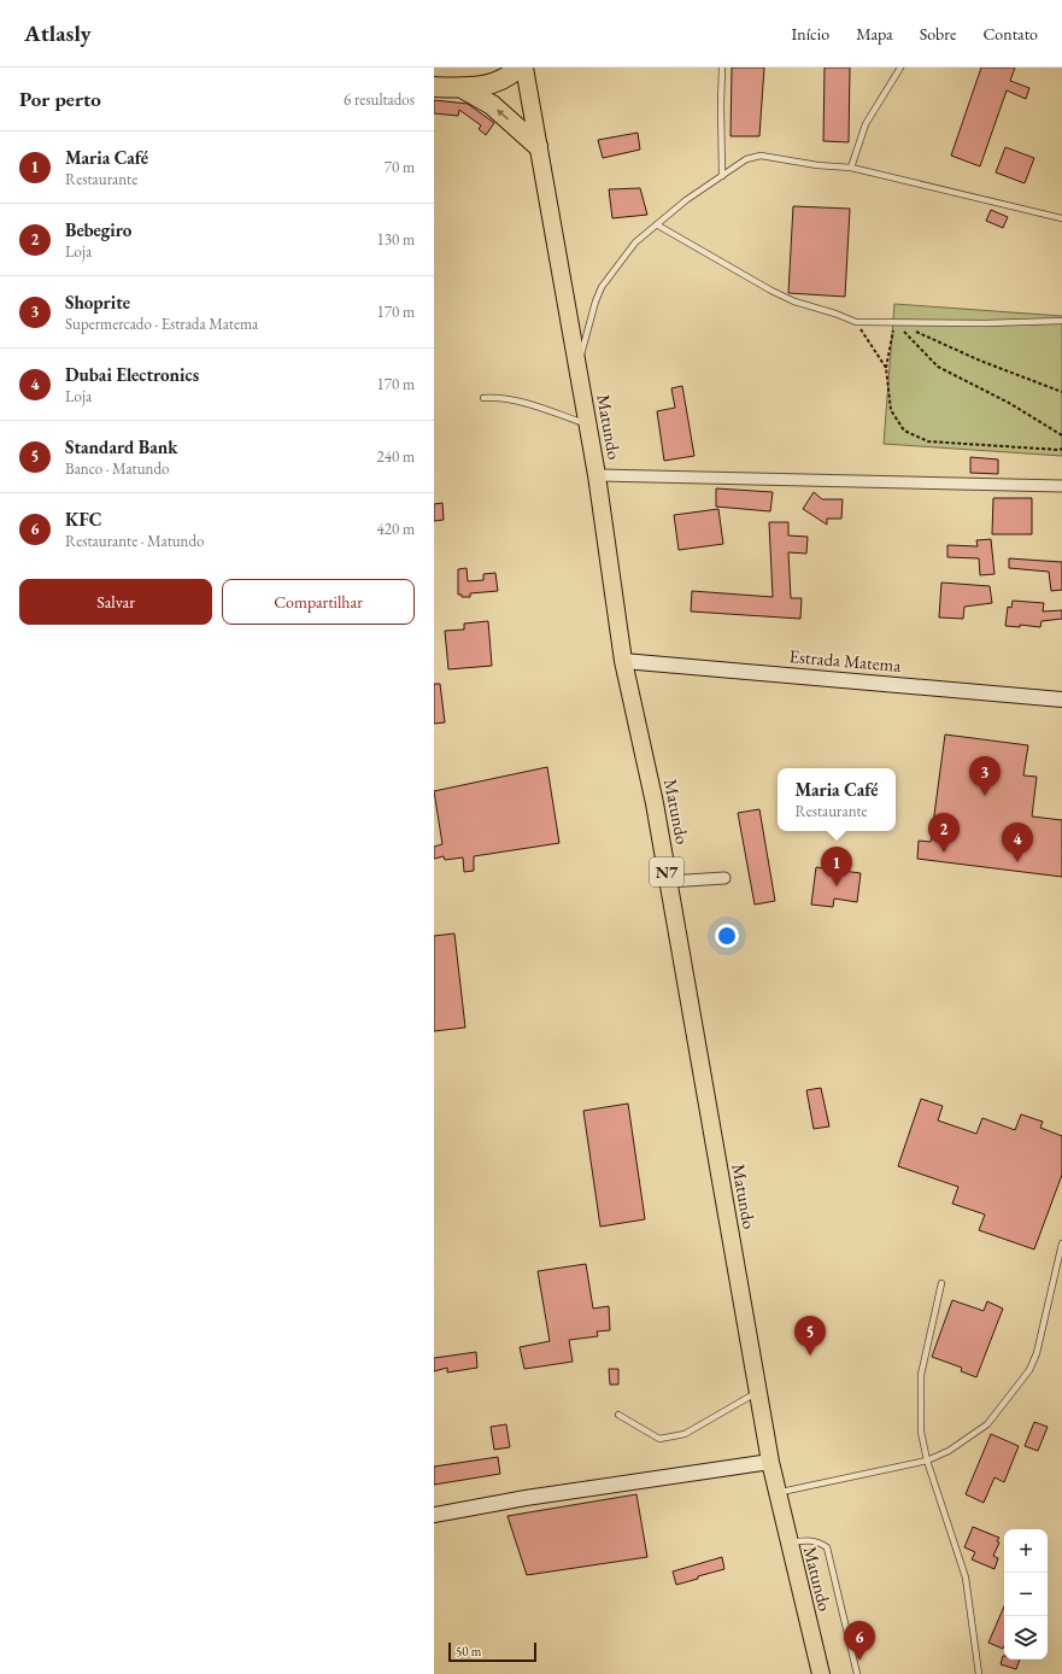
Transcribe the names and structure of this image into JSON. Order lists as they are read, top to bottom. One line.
{"streets":{"main road":["Matundo","N7"],"street":["Estrada Matema"]},"crossings":[["Matundo","Estrada Matema"]],"scale_bar":"50 m","page":{"header":"Atlasly","nav":["Início","Mapa","Sobre","Contato"],"heading":["Por perto","6 resultados"],"list":[{"mark":"1","name":"Maria Café","note":"Restaurante","value":"70 m"},{"mark":"2","name":"Bebegiro","note":"Loja","value":"130 m"},{"mark":"3","name":"Shoprite","note":"Supermercado · Estrada Matema","value":"170 m"},{"mark":"4","name":"Dubai Electronics","note":"Loja","value":"170 m"},{"mark":"5","name":"Standard Bank","note":"Banco · Matundo","value":"240 m"},{"mark":"6","name":"KFC","note":"Restaurante · Matundo","value":"420 m"}],"buttons":["Salvar","Compartilhar"],"pins":["3","2","4","1","5","6"],"popup":["Maria Café","Restaurante"],"map_buttons":["+","−"],"scale":"50 m"}}
